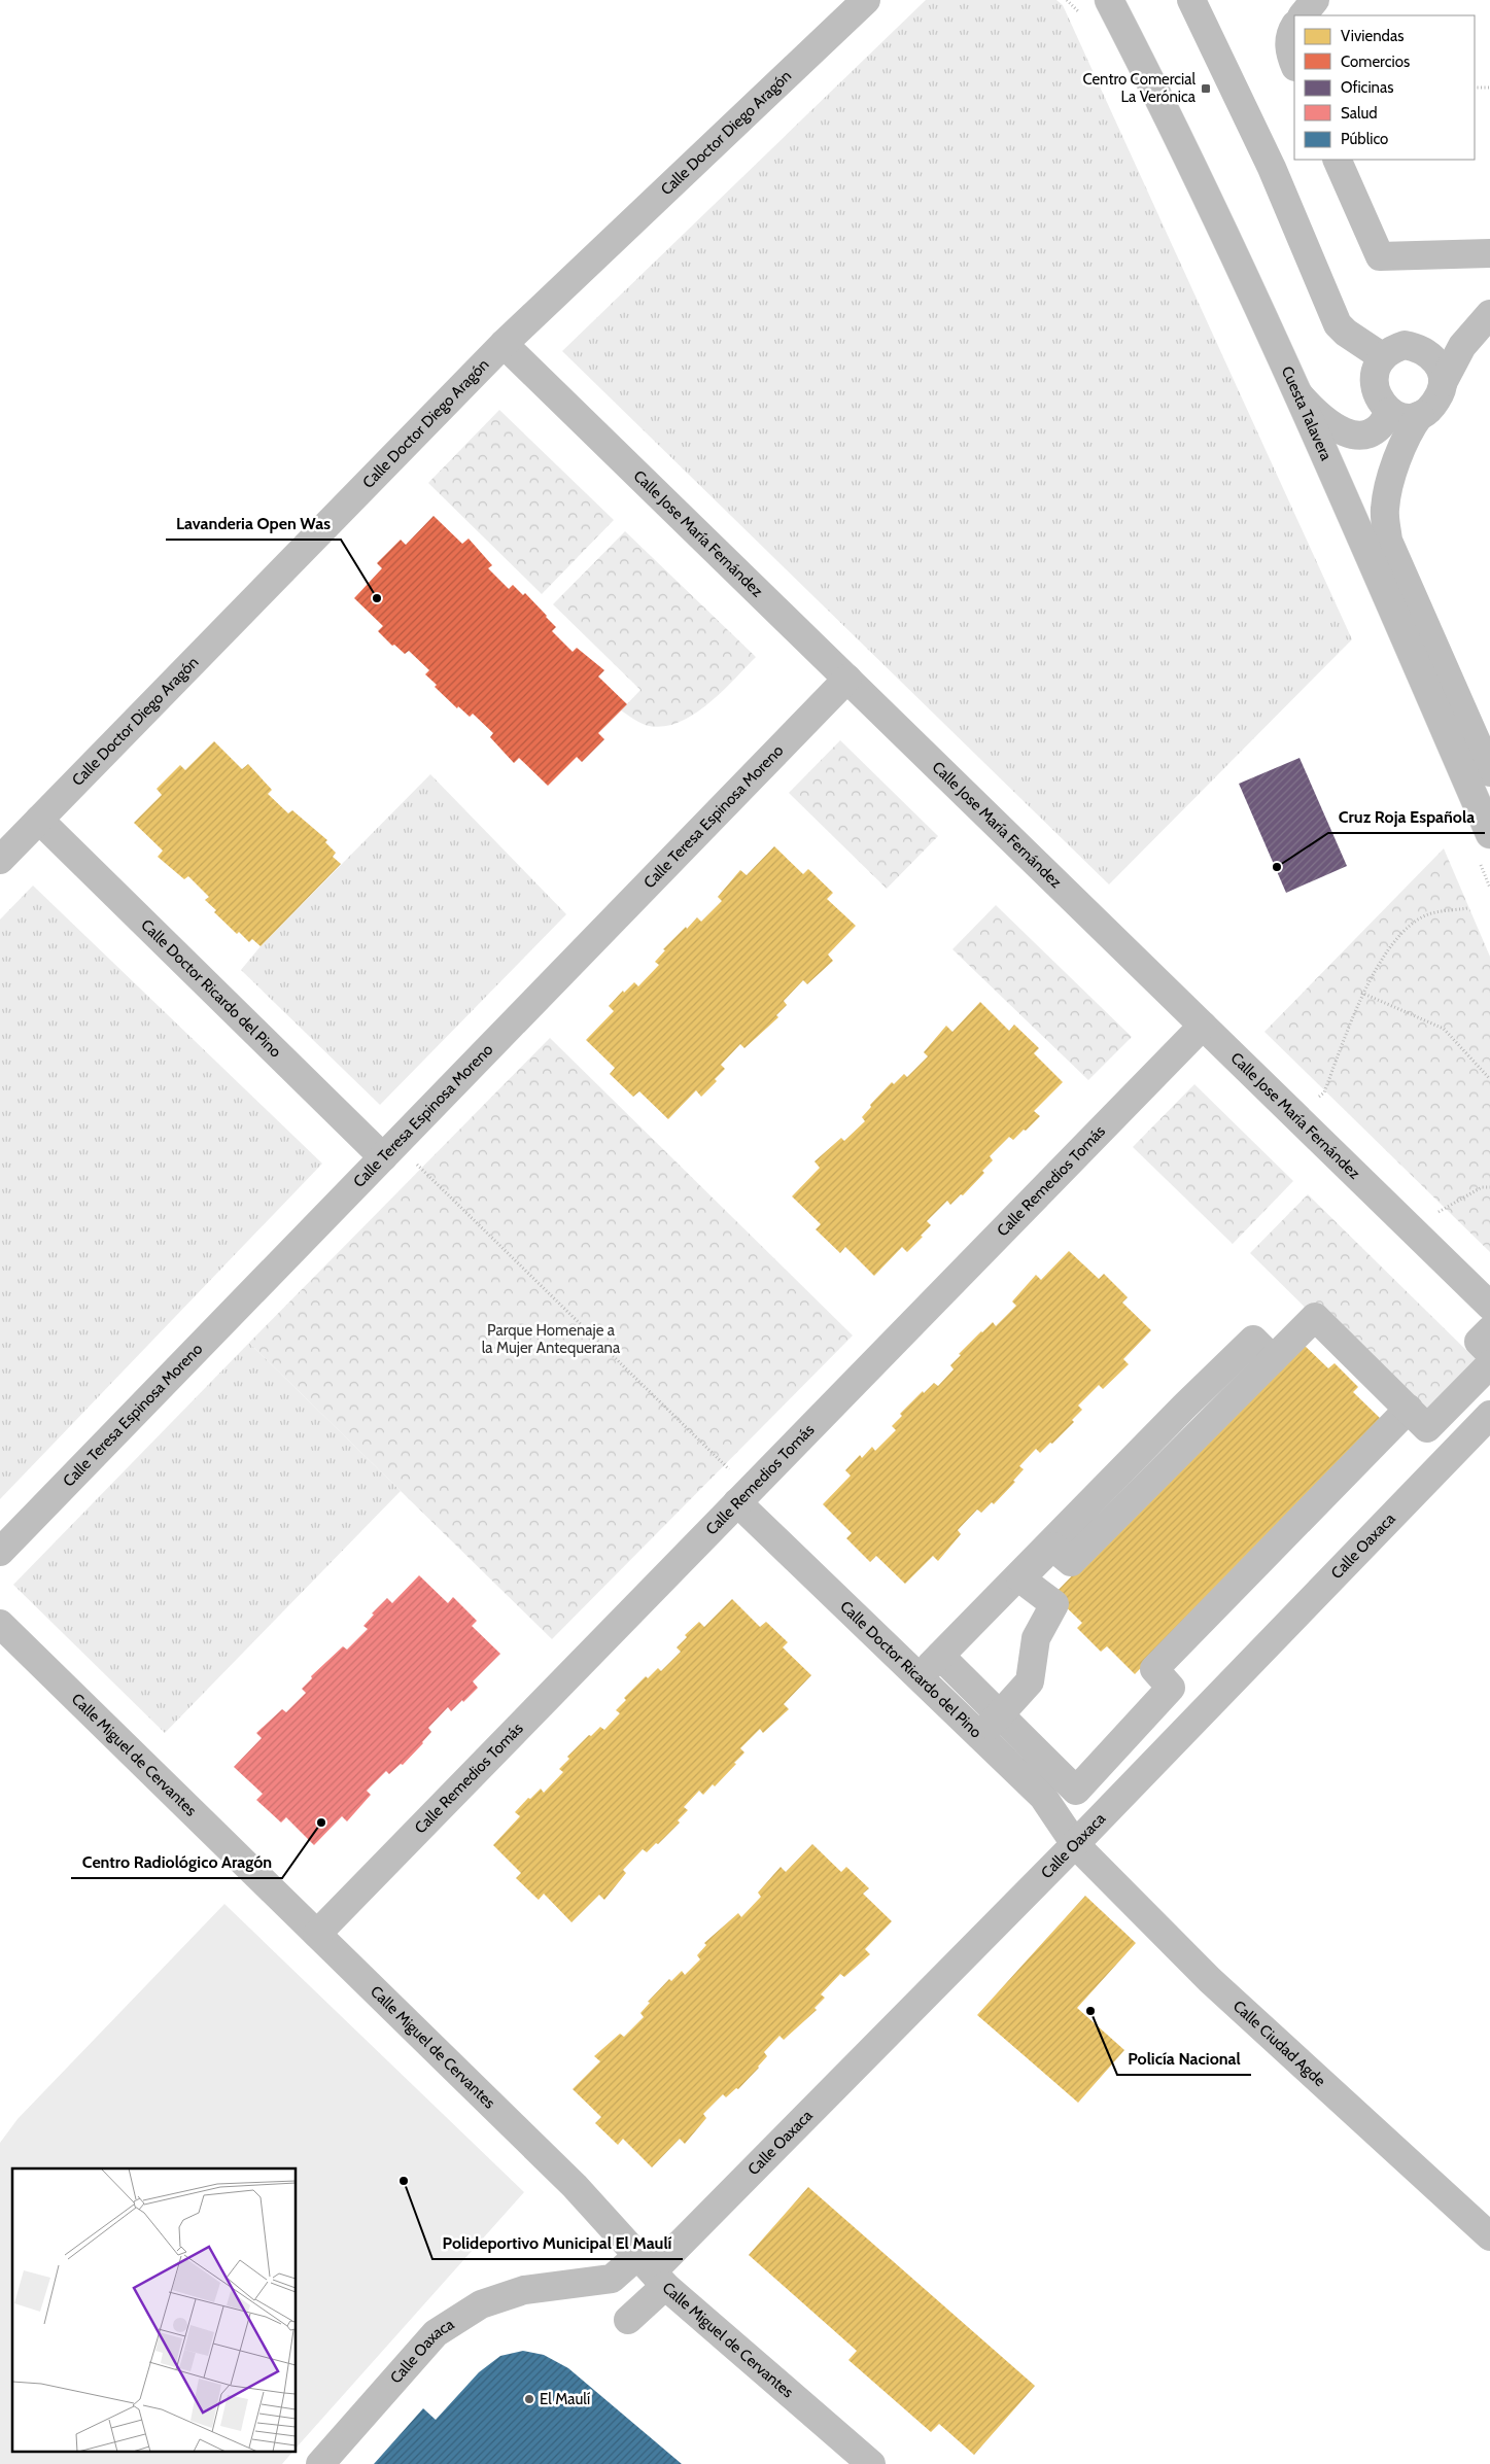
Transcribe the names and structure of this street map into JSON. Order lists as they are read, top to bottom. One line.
{"streets":{"street":["Calle Doctor Diego Aragón","Cuesta Talavera","Calle Jose María Fernández","Calle Teresa Espinosa Moreno","Calle Doctor Ricardo del Pino","Calle Remedios Tomás","Calle Oaxaca","Calle Miguel de Cervantes","Calle Ciudad Agde"]},"crossings":[["Calle Doctor Diego Aragón","Calle Jose María Fernández"],["Calle Doctor Diego Aragón","Calle Doctor Ricardo del Pino"],["Calle Jose María Fernández","Calle Teresa Espinosa Moreno"],["Calle Jose María Fernández","Calle Remedios Tomás"],["Calle Teresa Espinosa Moreno","Calle Doctor Ricardo del Pino"],["Calle Doctor Ricardo del Pino","Calle Remedios Tomás"],["Calle Doctor Ricardo del Pino","Calle Oaxaca"],["Calle Doctor Ricardo del Pino","Calle Ciudad Agde"],["Calle Remedios Tomás","Calle Miguel de Cervantes"],["Calle Oaxaca","Calle Miguel de Cervantes"],["Calle Oaxaca","Calle Ciudad Agde"]],"parks":["Parque Homenaje a la Mujer Antequerana"],"places":{"transit":["Centro Comercial La Verónica"],"other":["Lavanderia Open Was","Cruz Roja Española","Centro Radiológico Aragón","Policía Nacional","Polideportivo Municipal El Maulí","El Maulí"]},"legend":["Viviendas","Comercios","Oficinas","Salud","Público"]}
